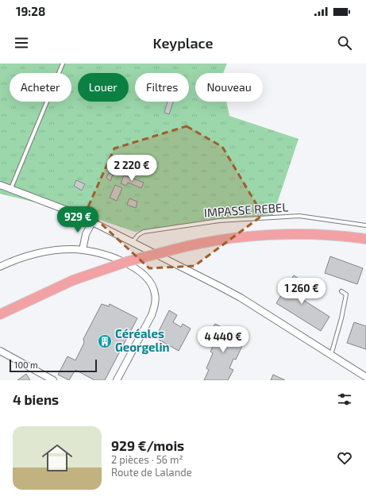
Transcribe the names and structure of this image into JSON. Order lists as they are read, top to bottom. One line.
{"streets":{"lane":["IMPASSE REBEL"]},"places":{"building":["Céréales Georgelin"]},"scale_bar":"100 m","page":{"status":"19:28","header":"Keyplace","chip":["Acheter","Louer","Filtres","Nouveau"],"price":["2 220 €","929 €","1 260 €","4 440 €"],"scale":"100 m","heading":"4 biens","list":[{"name":"929 €/mois","note":"2 pièces · 56 m² · Route de Lalande"}]}}
